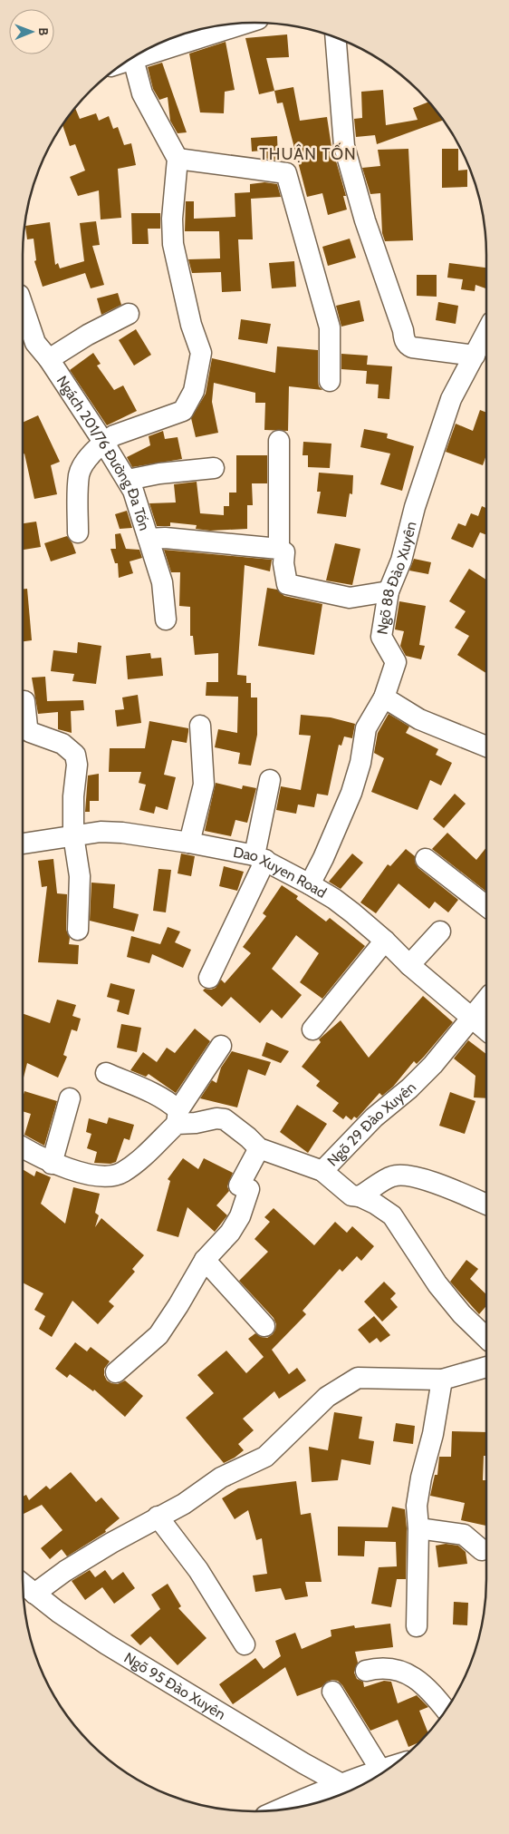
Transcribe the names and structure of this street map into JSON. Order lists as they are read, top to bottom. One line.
{"streets":{"street":["Ngách 201/76 Đường Đa Tốn","Ngõ 88 Đào Xuyên","Dao Xuyen Road","Ngõ 29 Đào Xuyên","Ngõ 95 Đào Xuyên"]},"crossings":[["Ngõ 88 Đào Xuyên","Dao Xuyen Road"],["Dao Xuyen Road","Ngõ 29 Đào Xuyên"]],"districts":["THUẬN TỐN"],"north":"right"}
